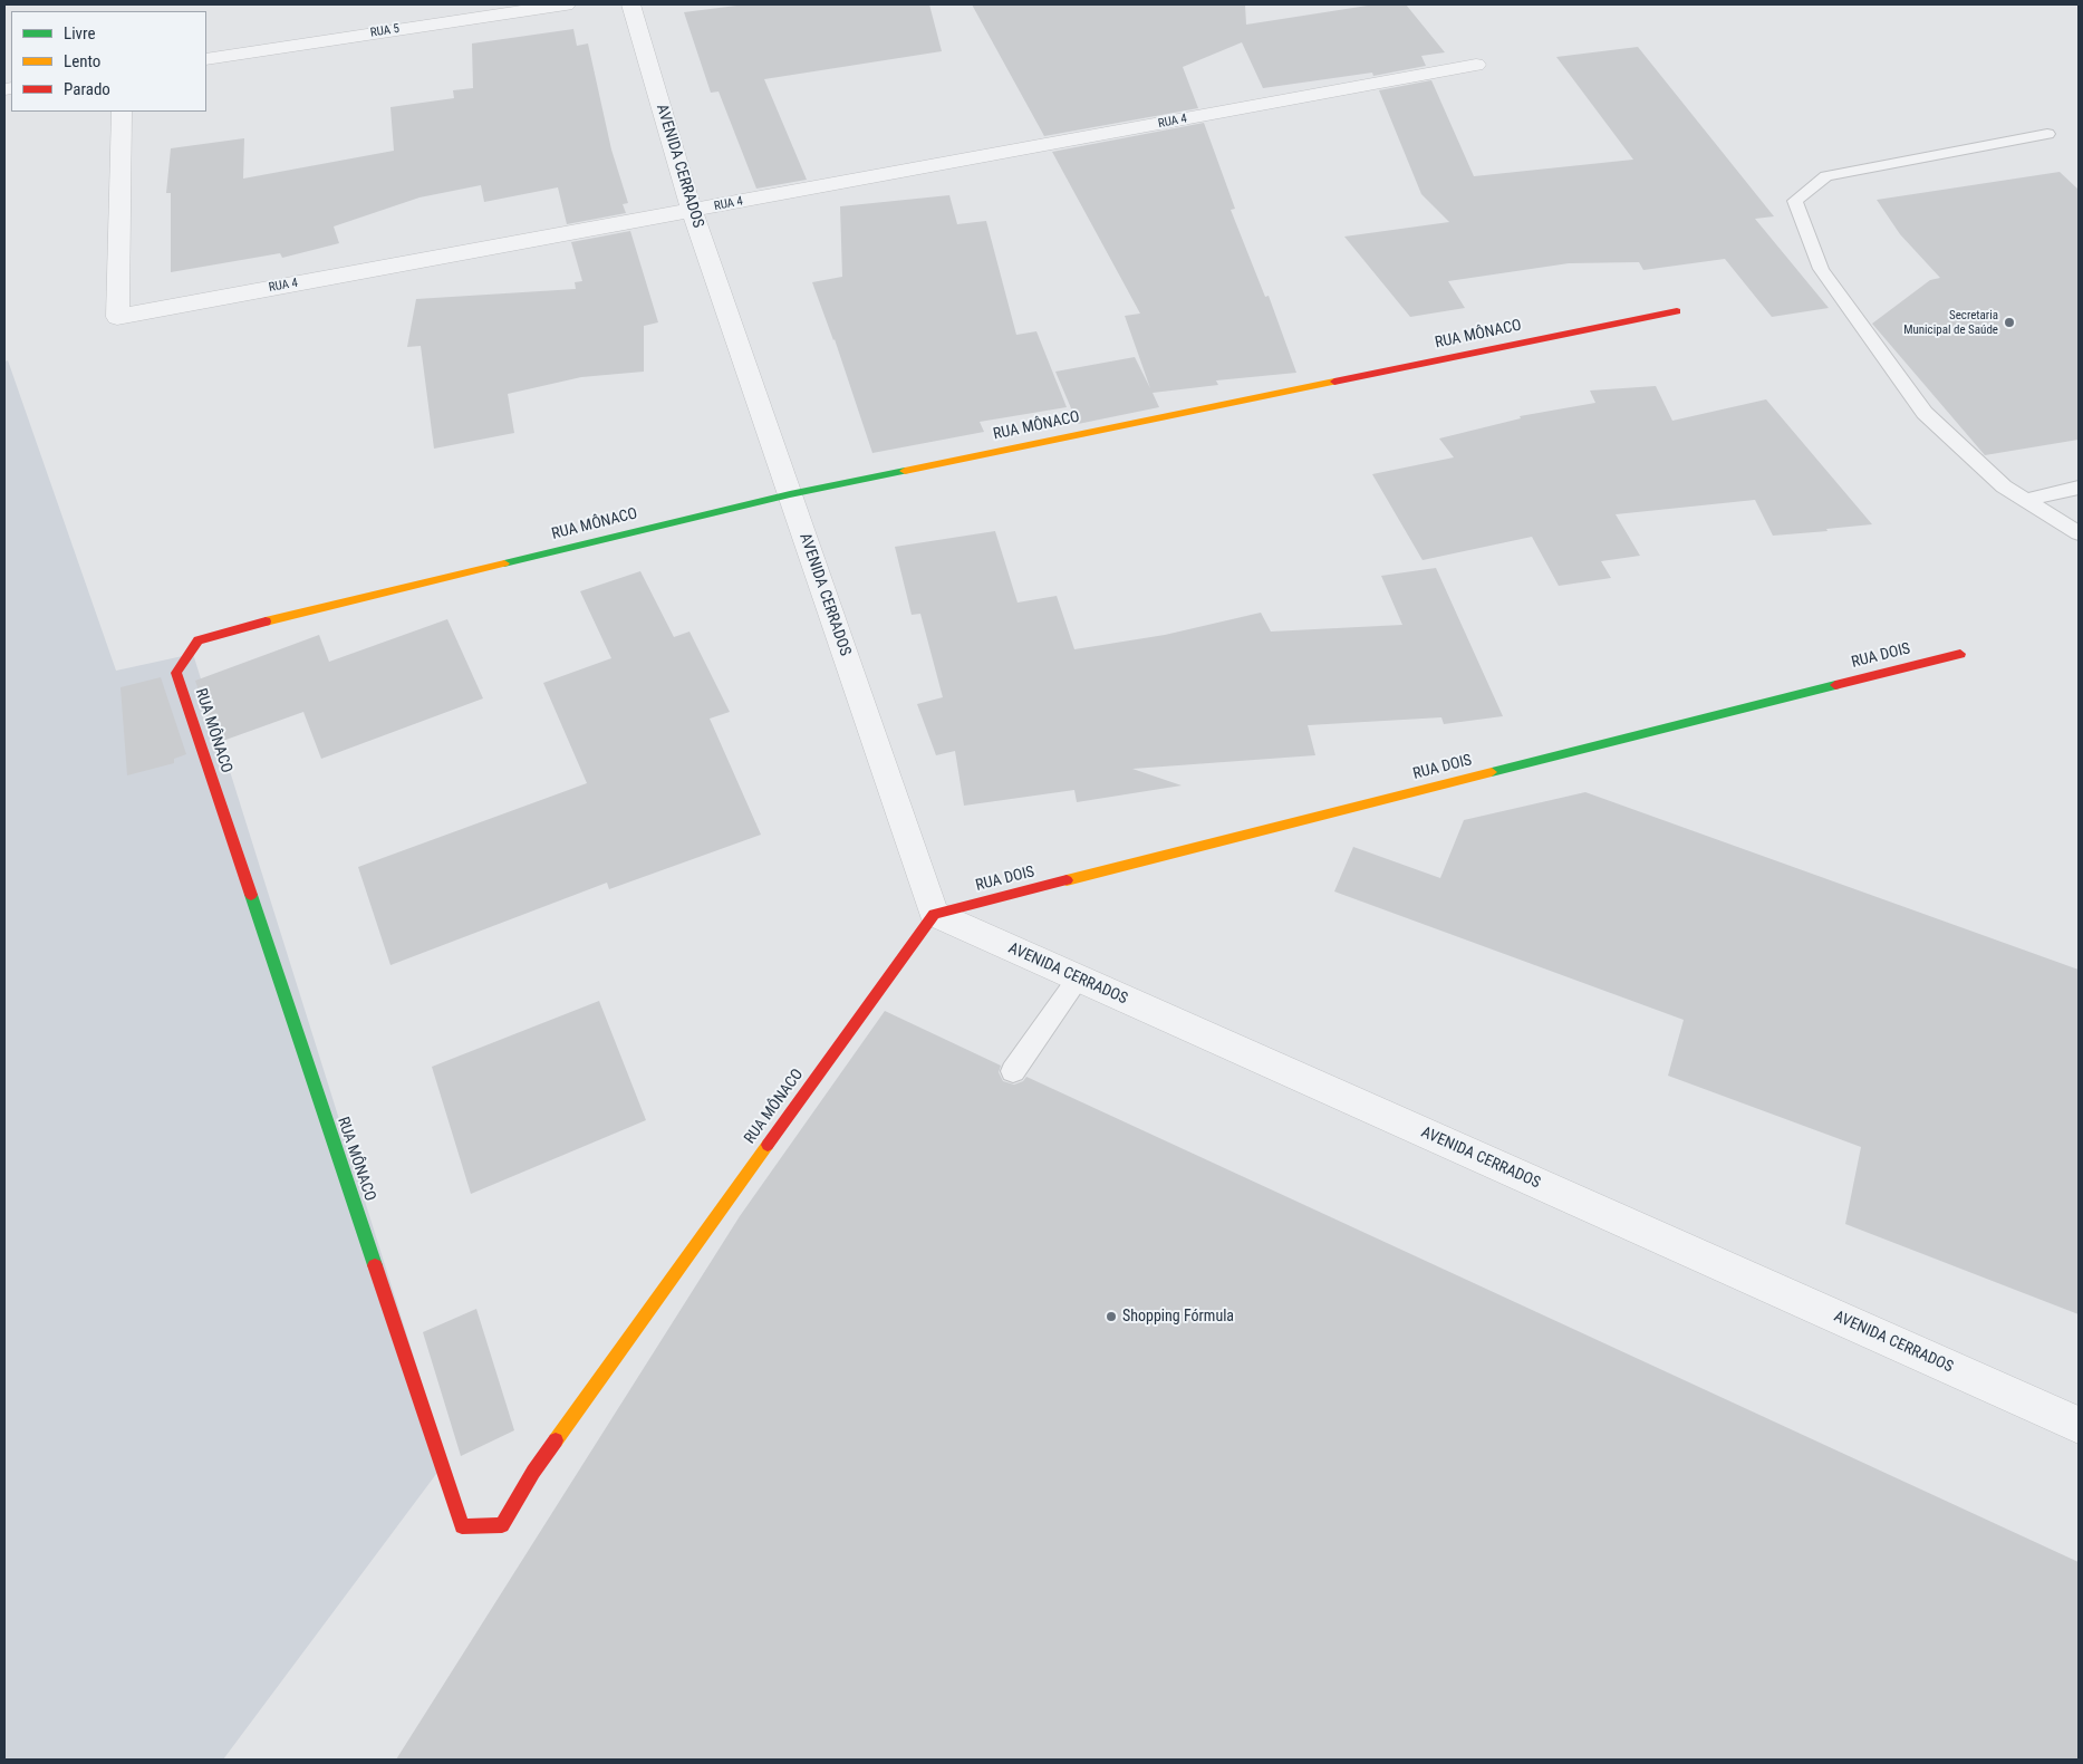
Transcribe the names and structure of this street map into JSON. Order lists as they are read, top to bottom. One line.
{"streets":{"street":["RUA 5","RUA 4","AVENIDA CERRADOS","RUA MÔNACO","RUA DOIS"]},"crossings":[["RUA 4","AVENIDA CERRADOS"],["AVENIDA CERRADOS","RUA MÔNACO"],["AVENIDA CERRADOS","RUA DOIS"],["RUA MÔNACO","RUA DOIS"]],"places":["Secretaria Municipal de Saúde","Shopping Fórmula"],"legend":["Livre","Lento","Parado"]}
